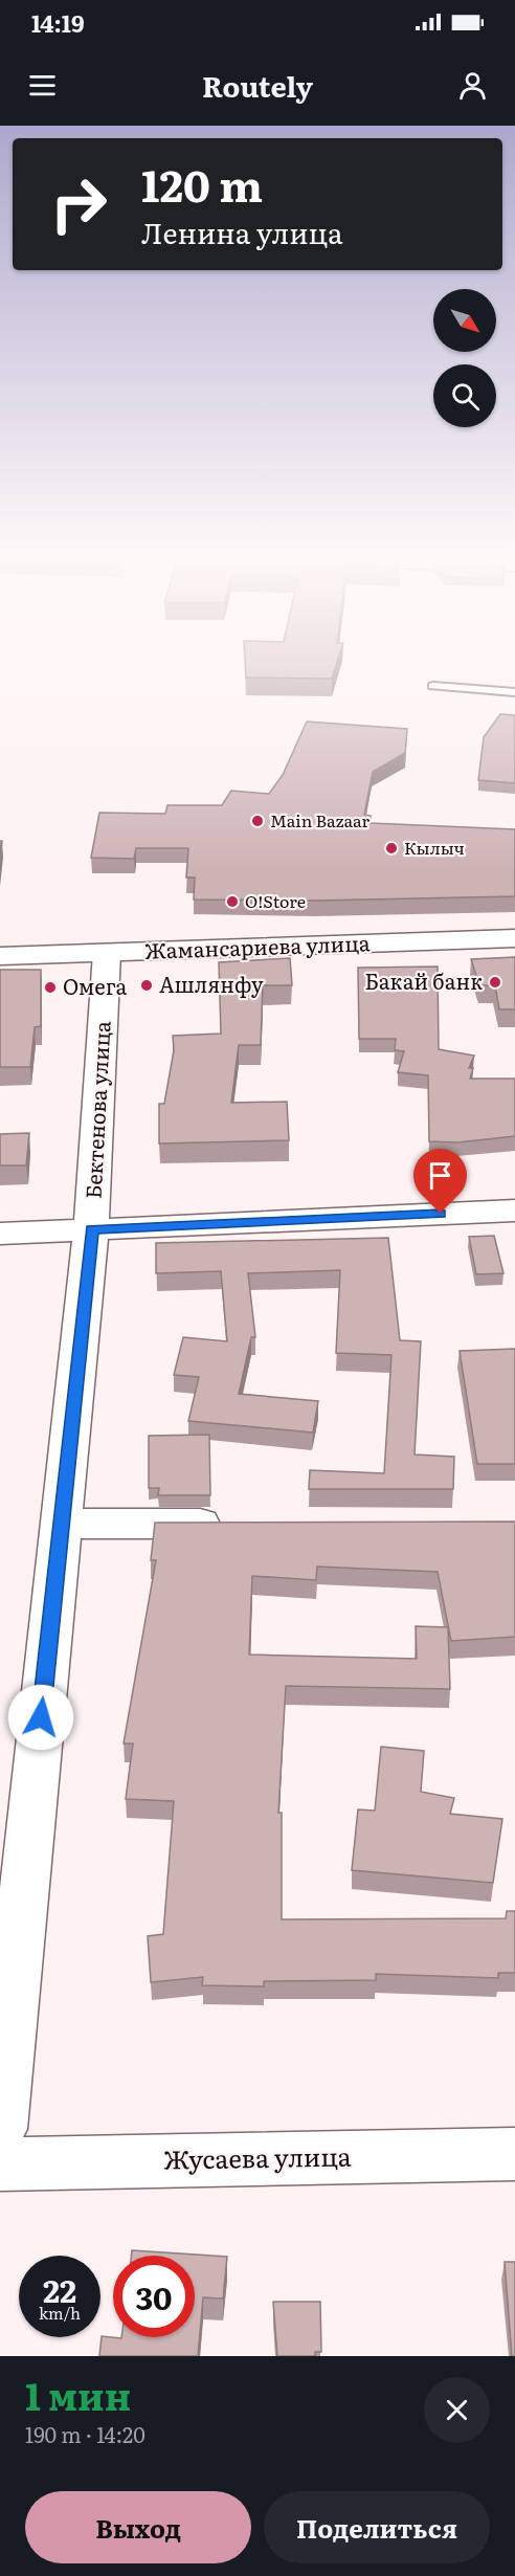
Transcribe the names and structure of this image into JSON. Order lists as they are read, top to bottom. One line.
{"streets":{"street":["Жамансариева улица","Бектенова улица","Жусаева улица"]},"crossings":[["Жамансариева улица","Бектенова улица"]],"places":["Main Bazaar","Кылыч","O!Store","Бакай банк","Ашлянфу","Омега"],"north":"bottom right","page":{"status":"14:19","header":"Routely","turn":["120 m","Ленина улица"],"speed":"22 km/h","limit":"30","heading":["1 мин","190 m · 14:20"],"buttons":["Выход","Поделиться"]}}
